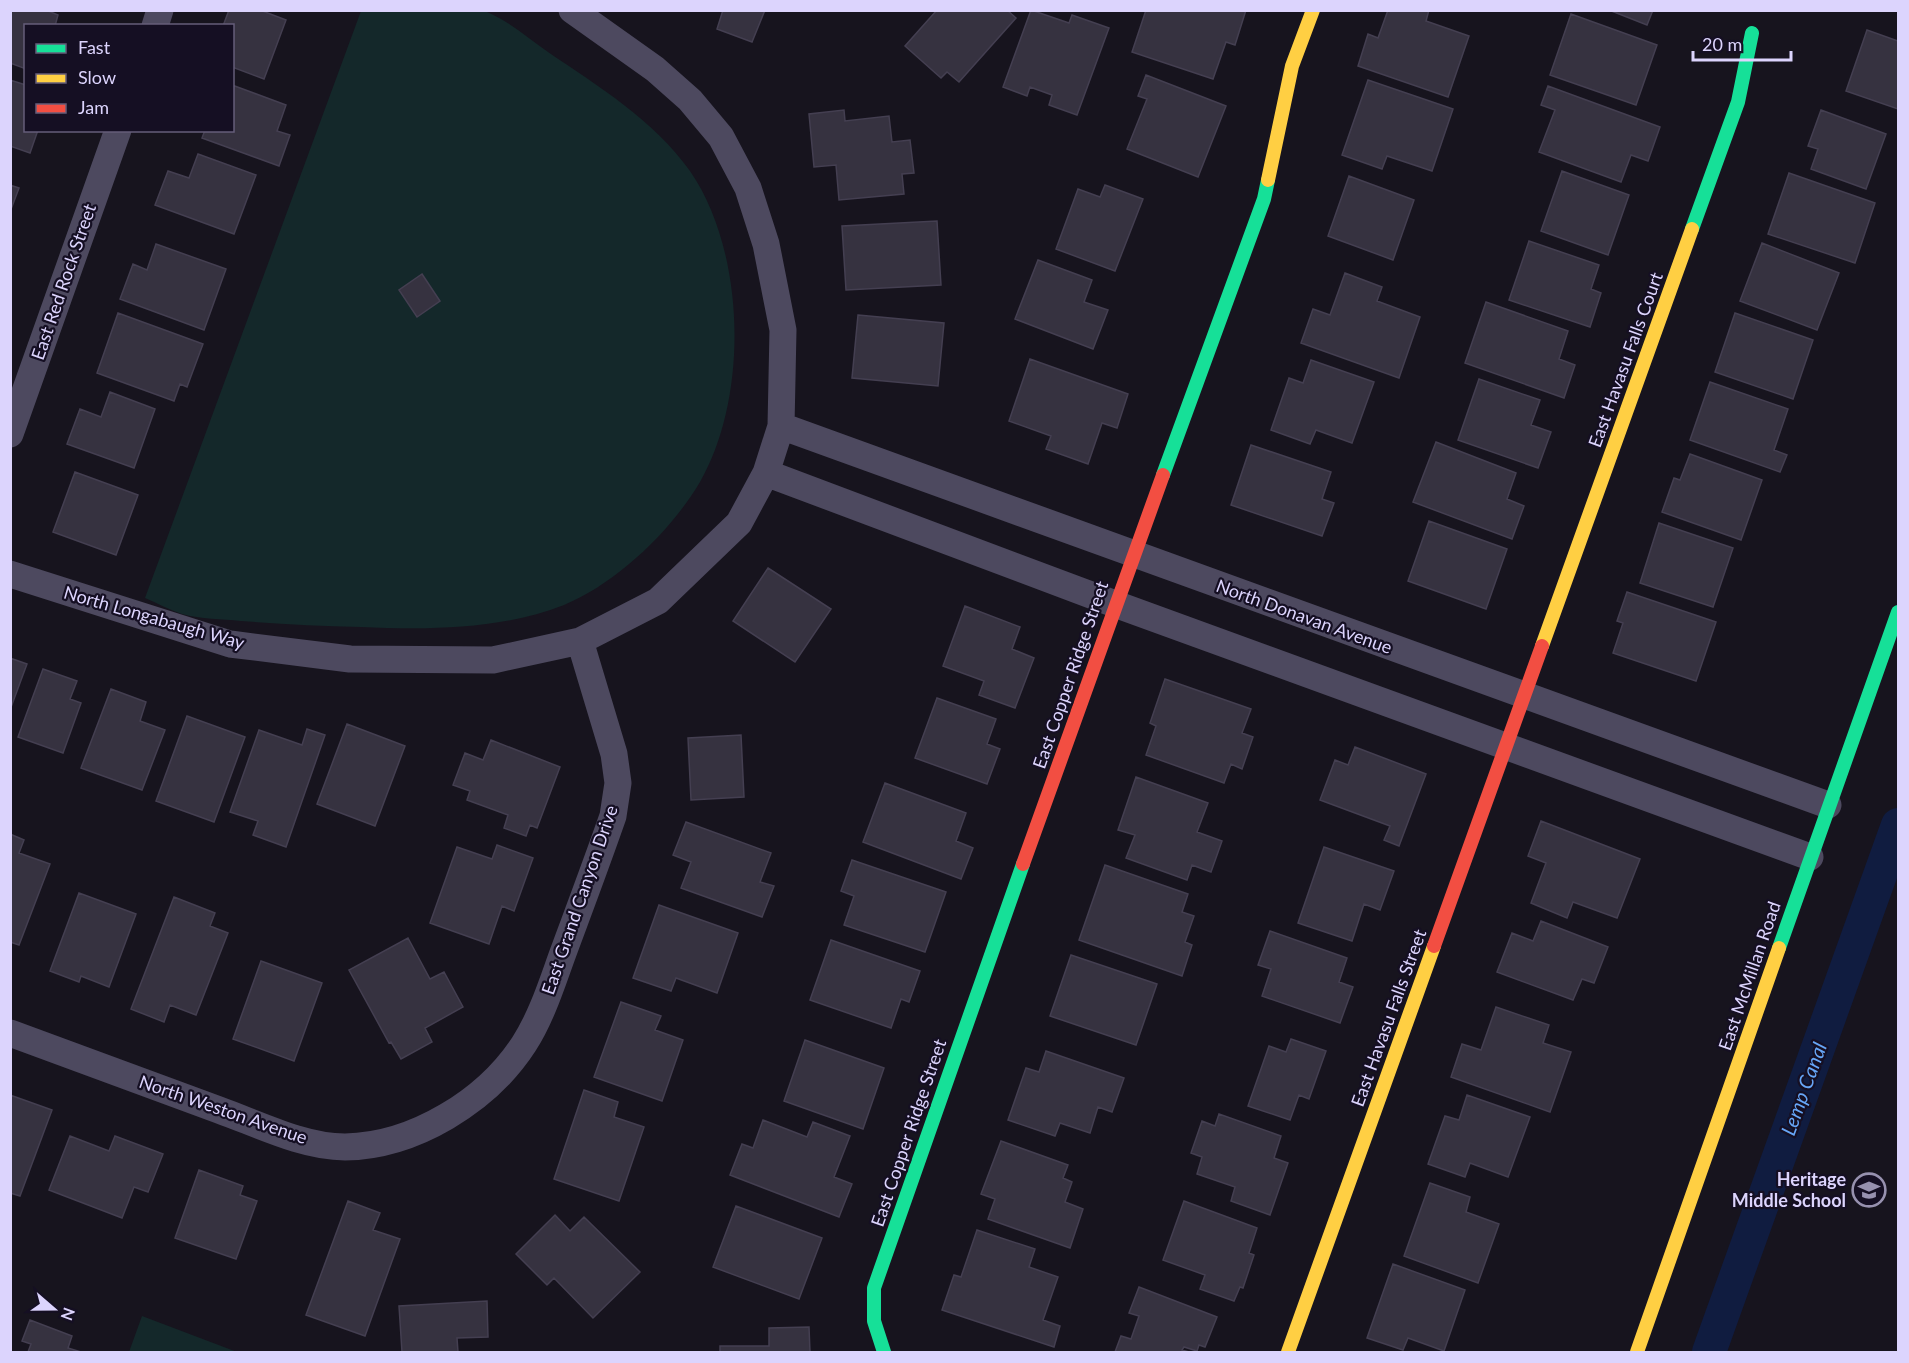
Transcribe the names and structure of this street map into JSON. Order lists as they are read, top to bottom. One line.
{"streets":{"street":["East Red Rock Street","East Havasu Falls Court","North Donavan Avenue","North Longabaugh Way","East Copper Ridge Street","East Grand Canyon Drive","East McMillan Road","East Havasu Falls Street","North Weston Avenue"]},"crossings":[["East Havasu Falls Court","North Donavan Avenue"],["East Havasu Falls Court","East Havasu Falls Street"],["North Donavan Avenue","North Longabaugh Way"],["North Donavan Avenue","East Copper Ridge Street"],["North Donavan Avenue","East McMillan Road"],["North Donavan Avenue","East Havasu Falls Street"],["North Longabaugh Way","East Grand Canyon Drive"],["East Grand Canyon Drive","North Weston Avenue"]],"water":["Lemp Canal"],"places":{"school or university":["Heritage Middle School"]},"legend":["Fast","Slow","Jam"],"scale_bar":"20 m","north":"right"}
